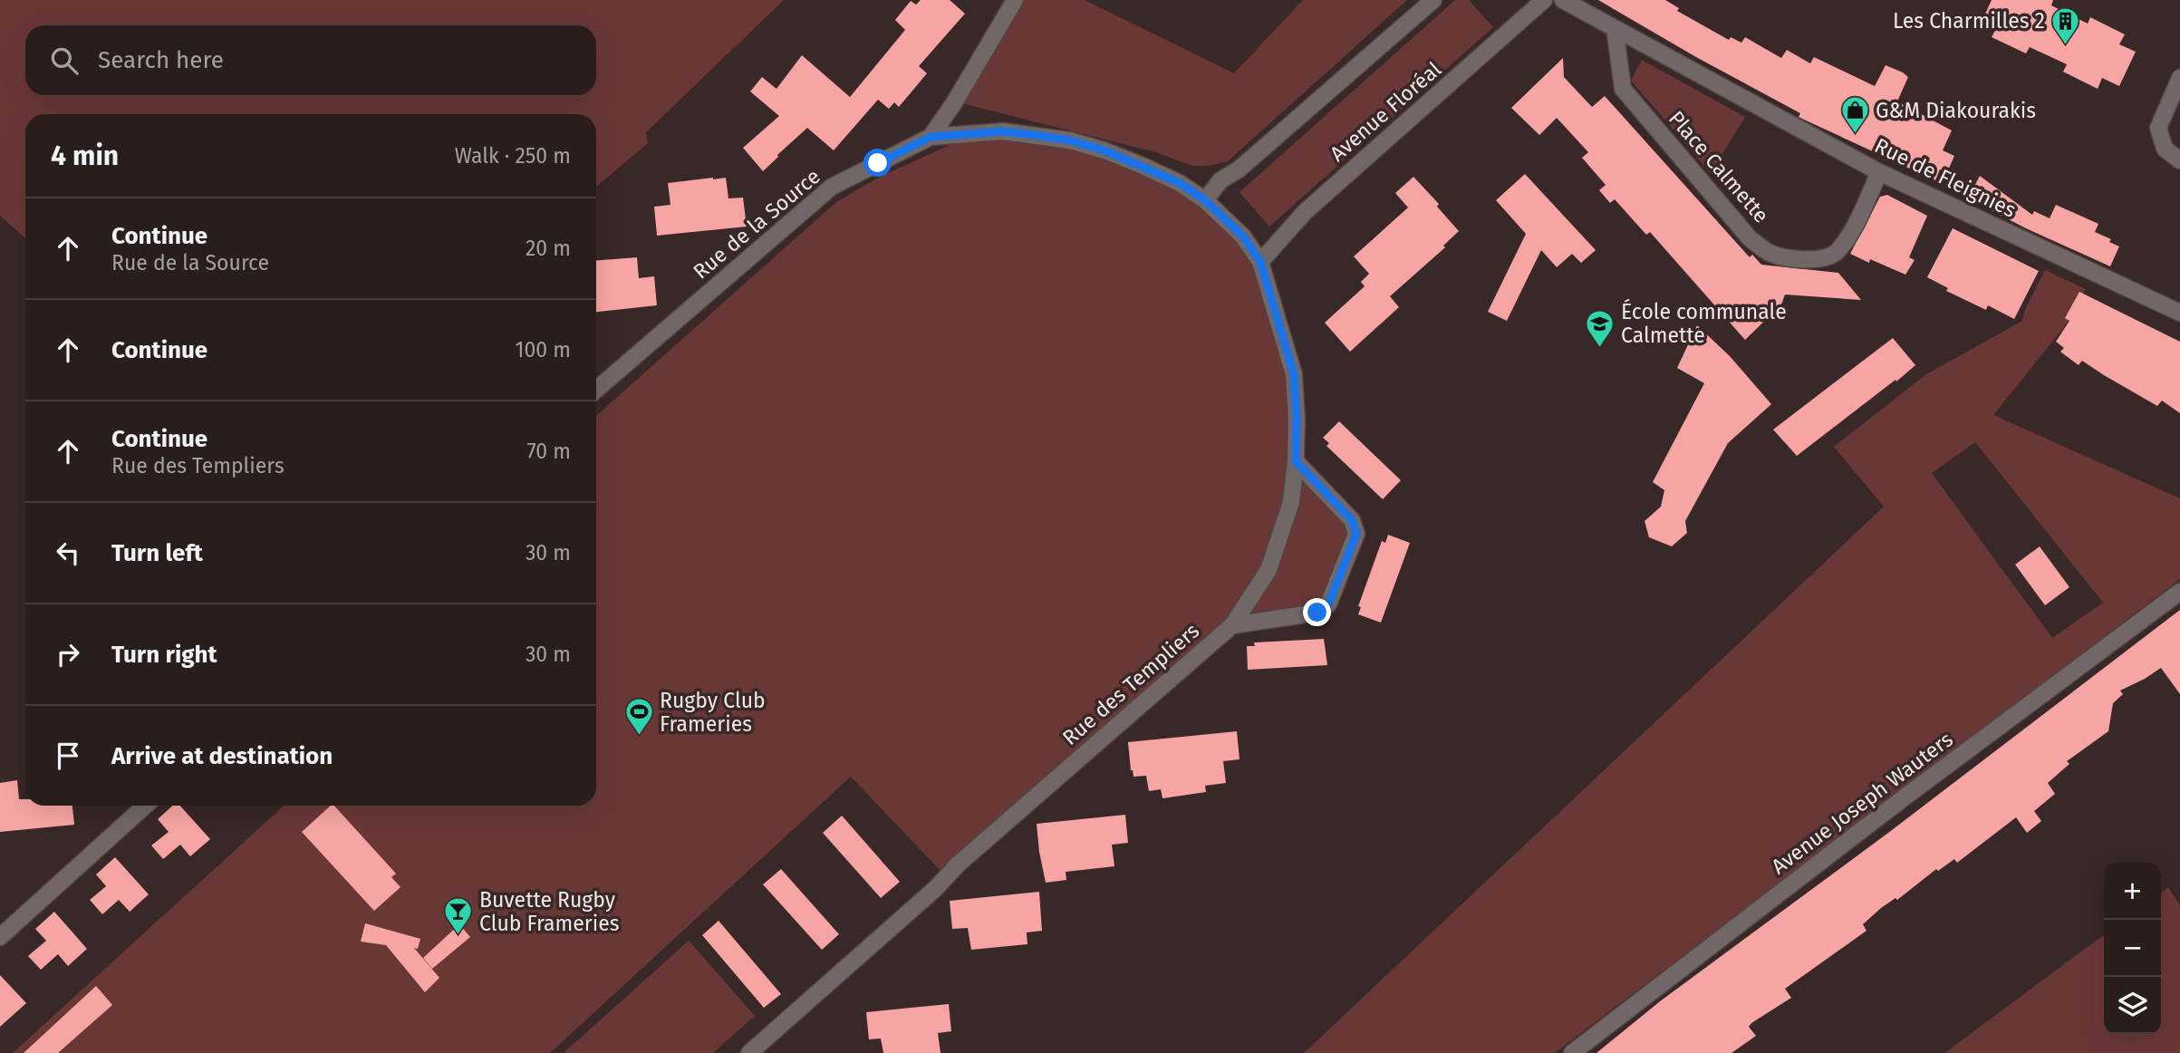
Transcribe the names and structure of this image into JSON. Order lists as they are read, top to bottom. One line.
{"streets":{"street":["Avenue Floréal","Place Calmette","Rue de Fleignies","Rue de la Source","Rue des Templiers","Avenue Joseph Wauters"]},"crossings":[["Avenue Floréal","Rue des Templiers"],["Place Calmette","Rue de Fleignies"],["Rue de la Source","Rue des Templiers"]],"places":{"building":["Les Charmilles 2"],"shop":["G&M Diakourakis"],"school or university":["École communale Calmette"],"sports":["Rugby Club Frameries"],"bar":["Buvette Rugby Club Frameries"]},"page":{"search":"Search here","heading":["4 min","Walk · 250 m"],"list":[["Continue","Rue de la Source","20 m"],["Continue","100 m"],["Continue","Rue des Templiers","70 m"],["Turn left","30 m"],["Turn right","30 m"],"Arrive at destination"],"map_buttons":["+","−"]}}
